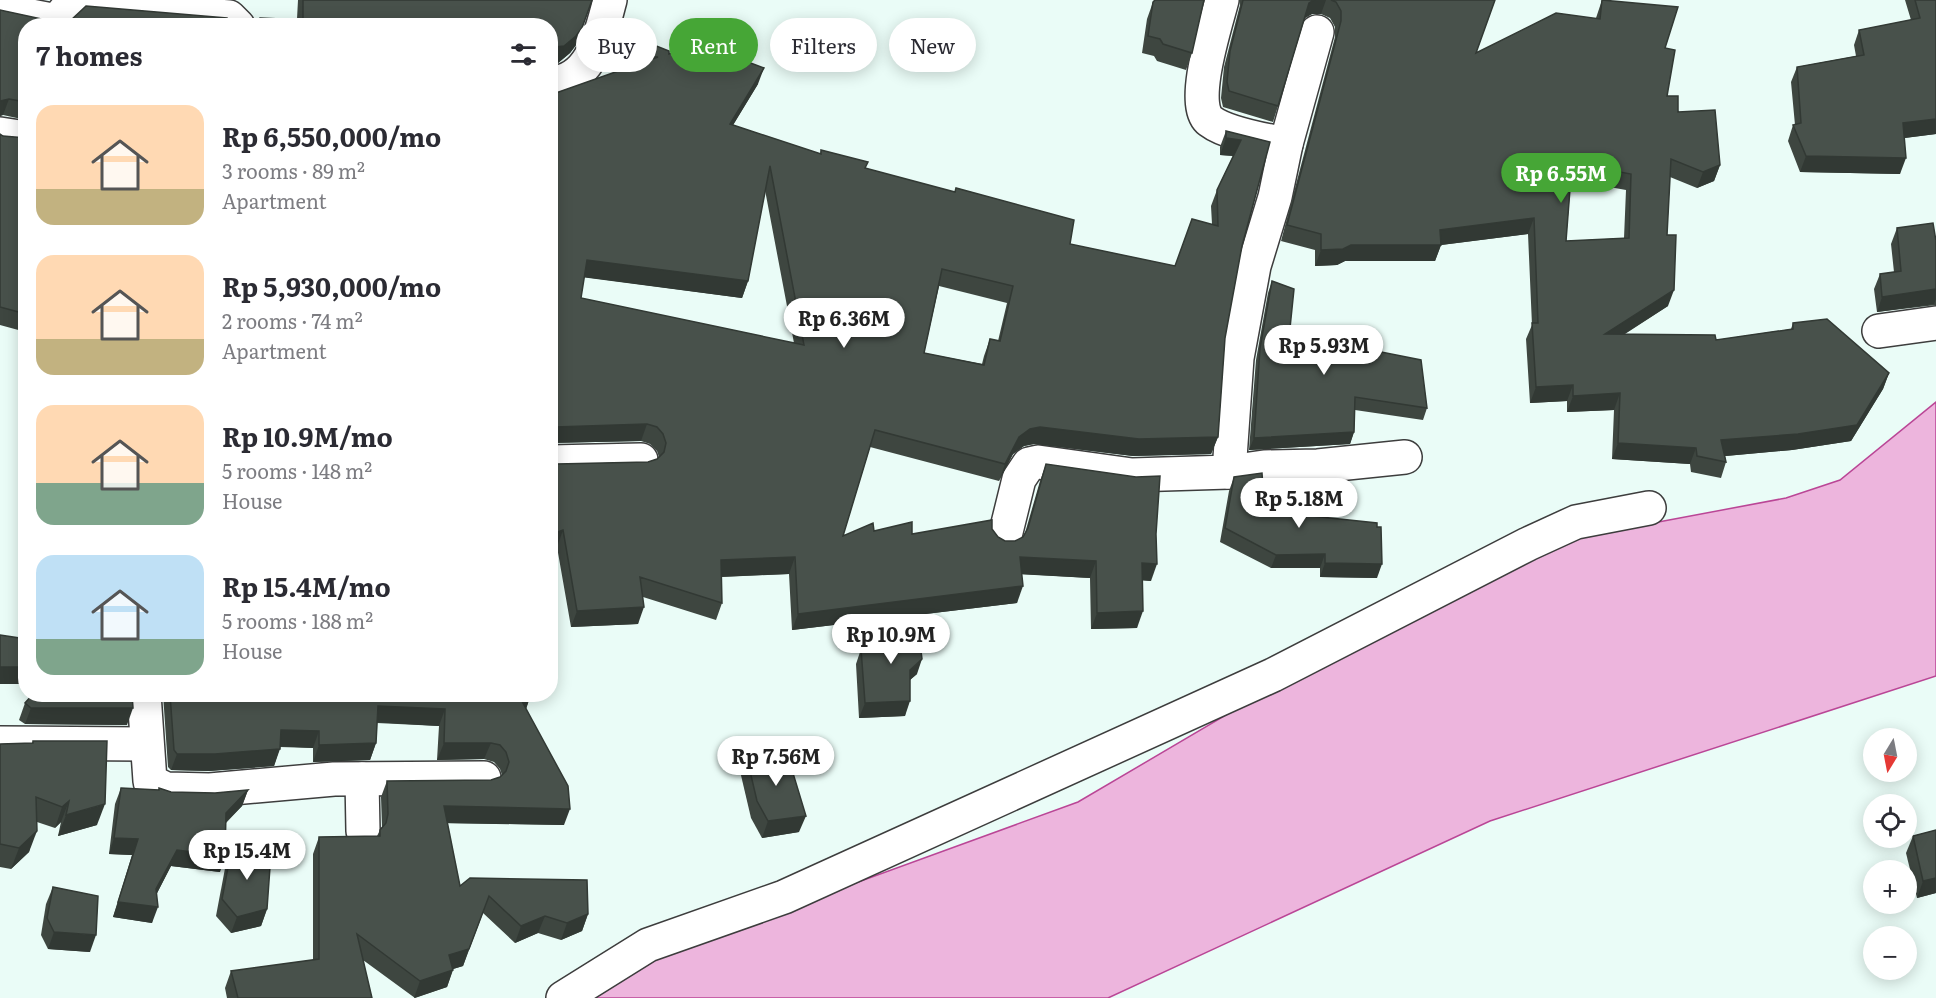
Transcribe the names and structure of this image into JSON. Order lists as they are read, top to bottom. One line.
{"north":"bottom","page":{"chip":["Buy","Rent","Filters","New"],"heading":"7 homes","list":[{"name":"Rp 6,550,000/mo","note":"3 rooms · 89 m² · Apartment"},{"name":"Rp 5,930,000/mo","note":"2 rooms · 74 m² · Apartment"},{"name":"Rp 10.9M/mo","note":"5 rooms · 148 m² · House"},{"name":"Rp 15.4M/mo","note":"5 rooms · 188 m² · House"}],"price":["Rp 6.55M","Rp 6.36M","Rp 5.93M","Rp 5.18M","Rp 10.9M","Rp 7.56M","Rp 15.4M"],"map_buttons":["+","−"]}}
